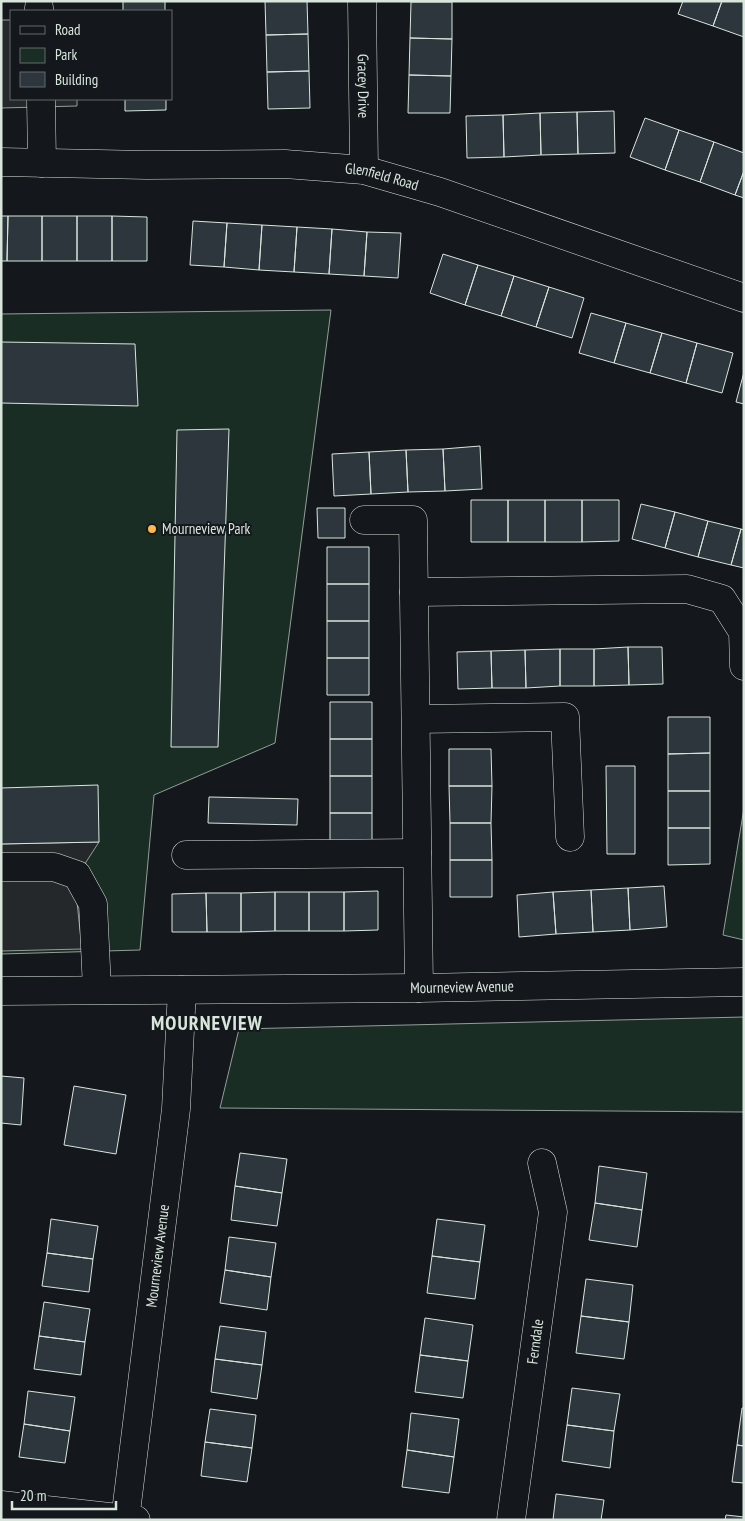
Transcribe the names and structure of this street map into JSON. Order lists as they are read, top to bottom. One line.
{"streets":{"street":["Gracey Drive","Glenfield Road","Mourneview Avenue","Ferndale"]},"crossings":[["Gracey Drive","Glenfield Road"]],"districts":["MOURNEVIEW"],"places":["Mourneview Park"],"legend":["Road","Park","Building"],"scale_bar":"20 m"}
